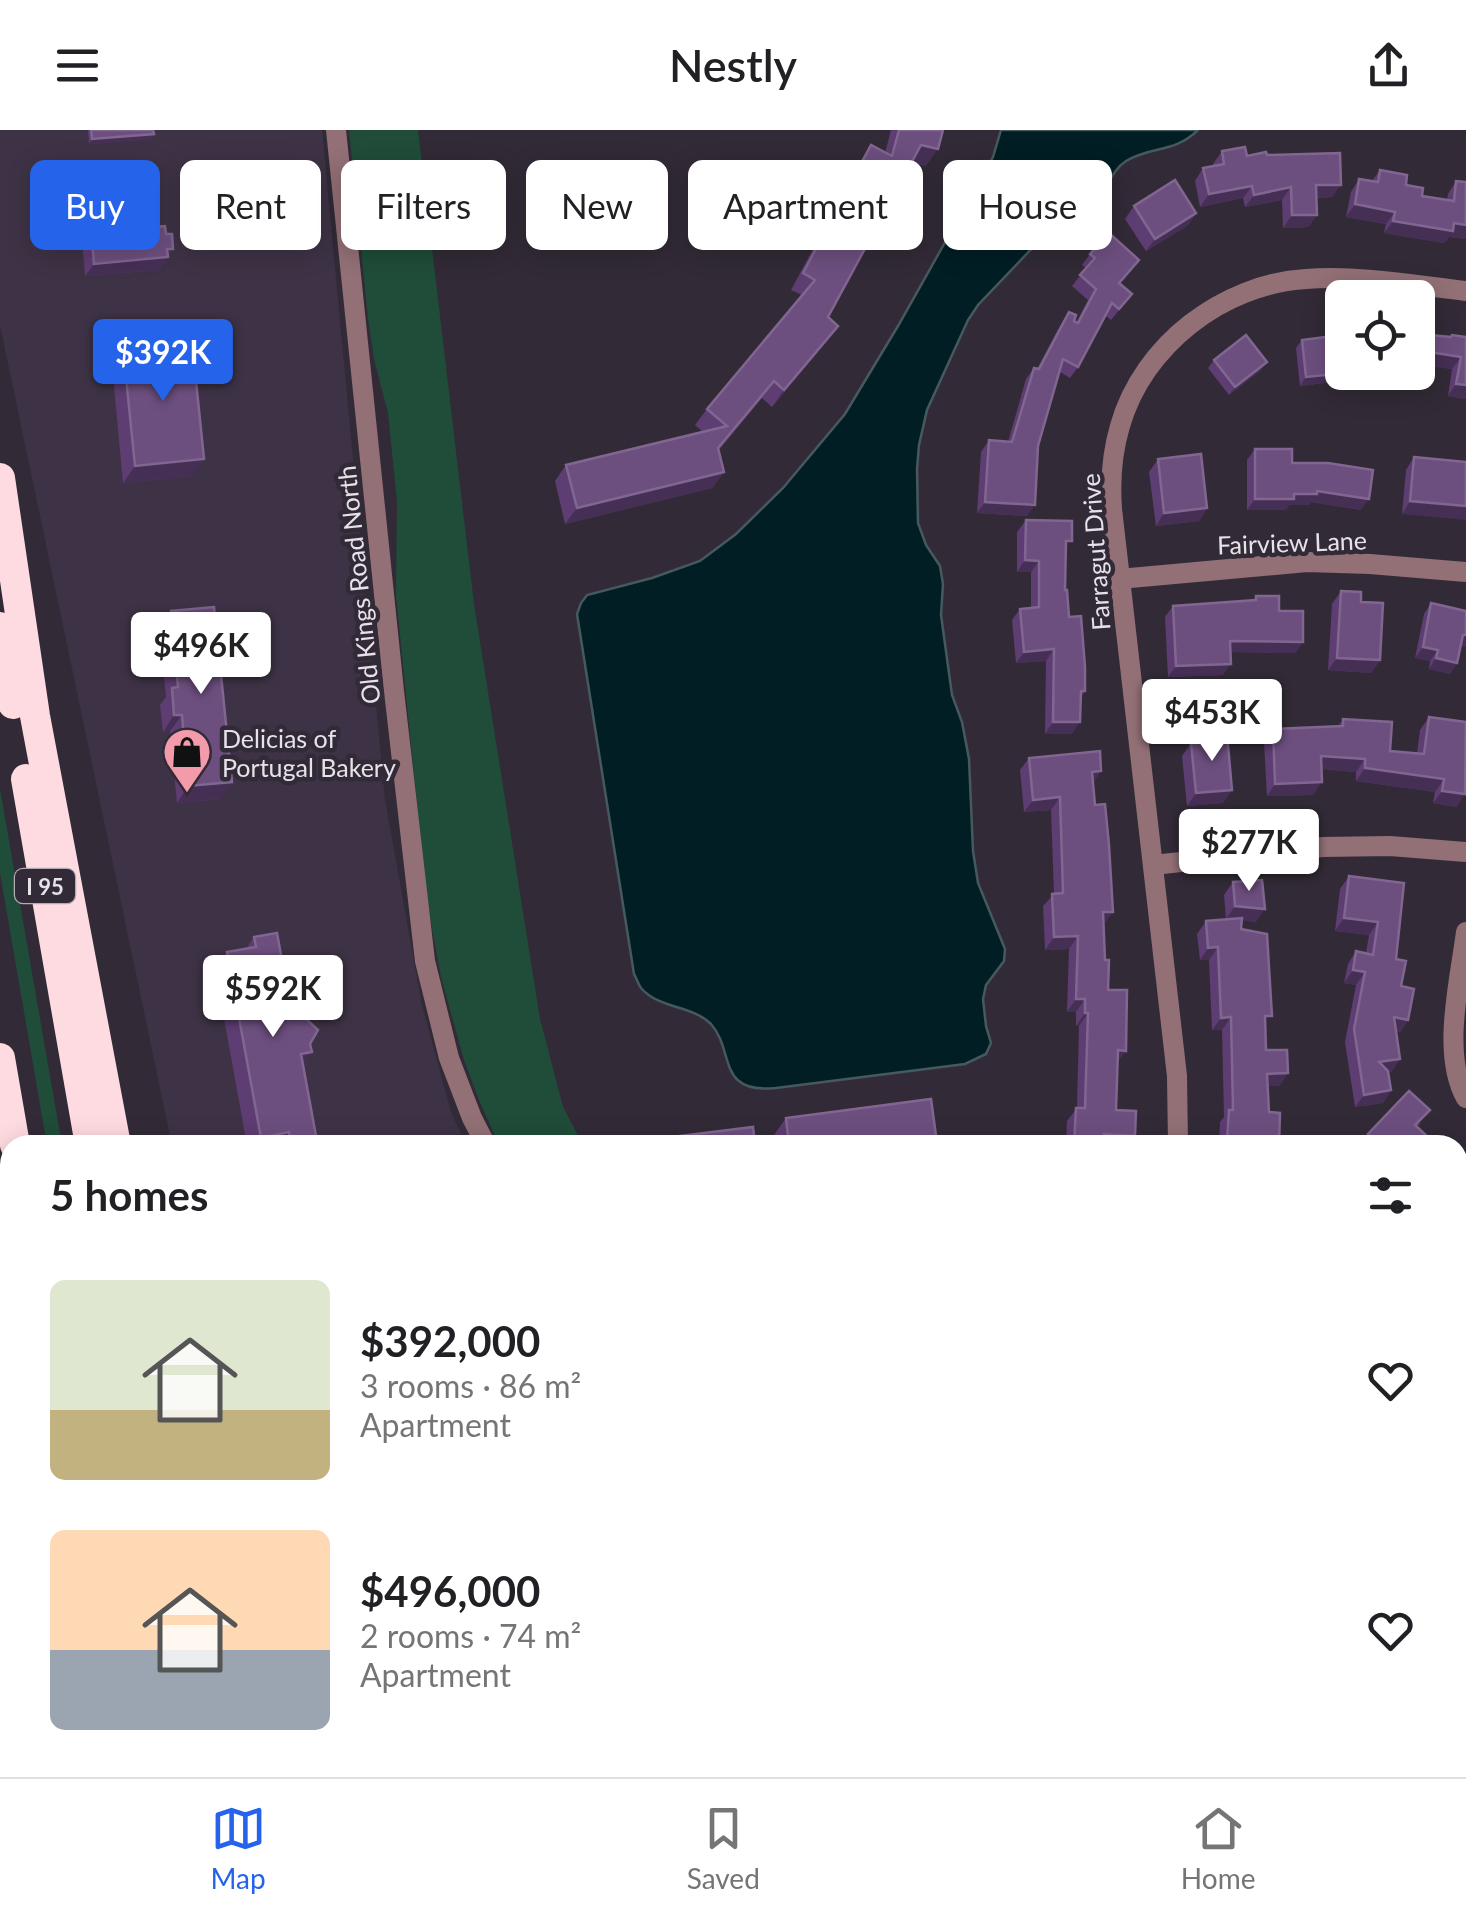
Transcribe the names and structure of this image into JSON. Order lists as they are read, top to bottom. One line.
{"streets":{"highway":["I 95"],"street":["Fairview Lane","Farragut Drive","Old Kings Road North"]},"crossings":[["Fairview Lane","Farragut Drive"]],"places":{"shop":["Delicias of Portugal Bakery"]},"page":{"header":"Nestly","chip":["Buy","Rent","Filters","New","Apartment","House"],"price":["$392K","$496K","$453K","$277K","$592K"],"heading":"5 homes","list":[{"name":"$392,000","note":"3 rooms · 86 m² · Apartment"},{"name":"$496,000","note":"2 rooms · 74 m² · Apartment"}],"tabs":["Map","Saved","Home"]}}
